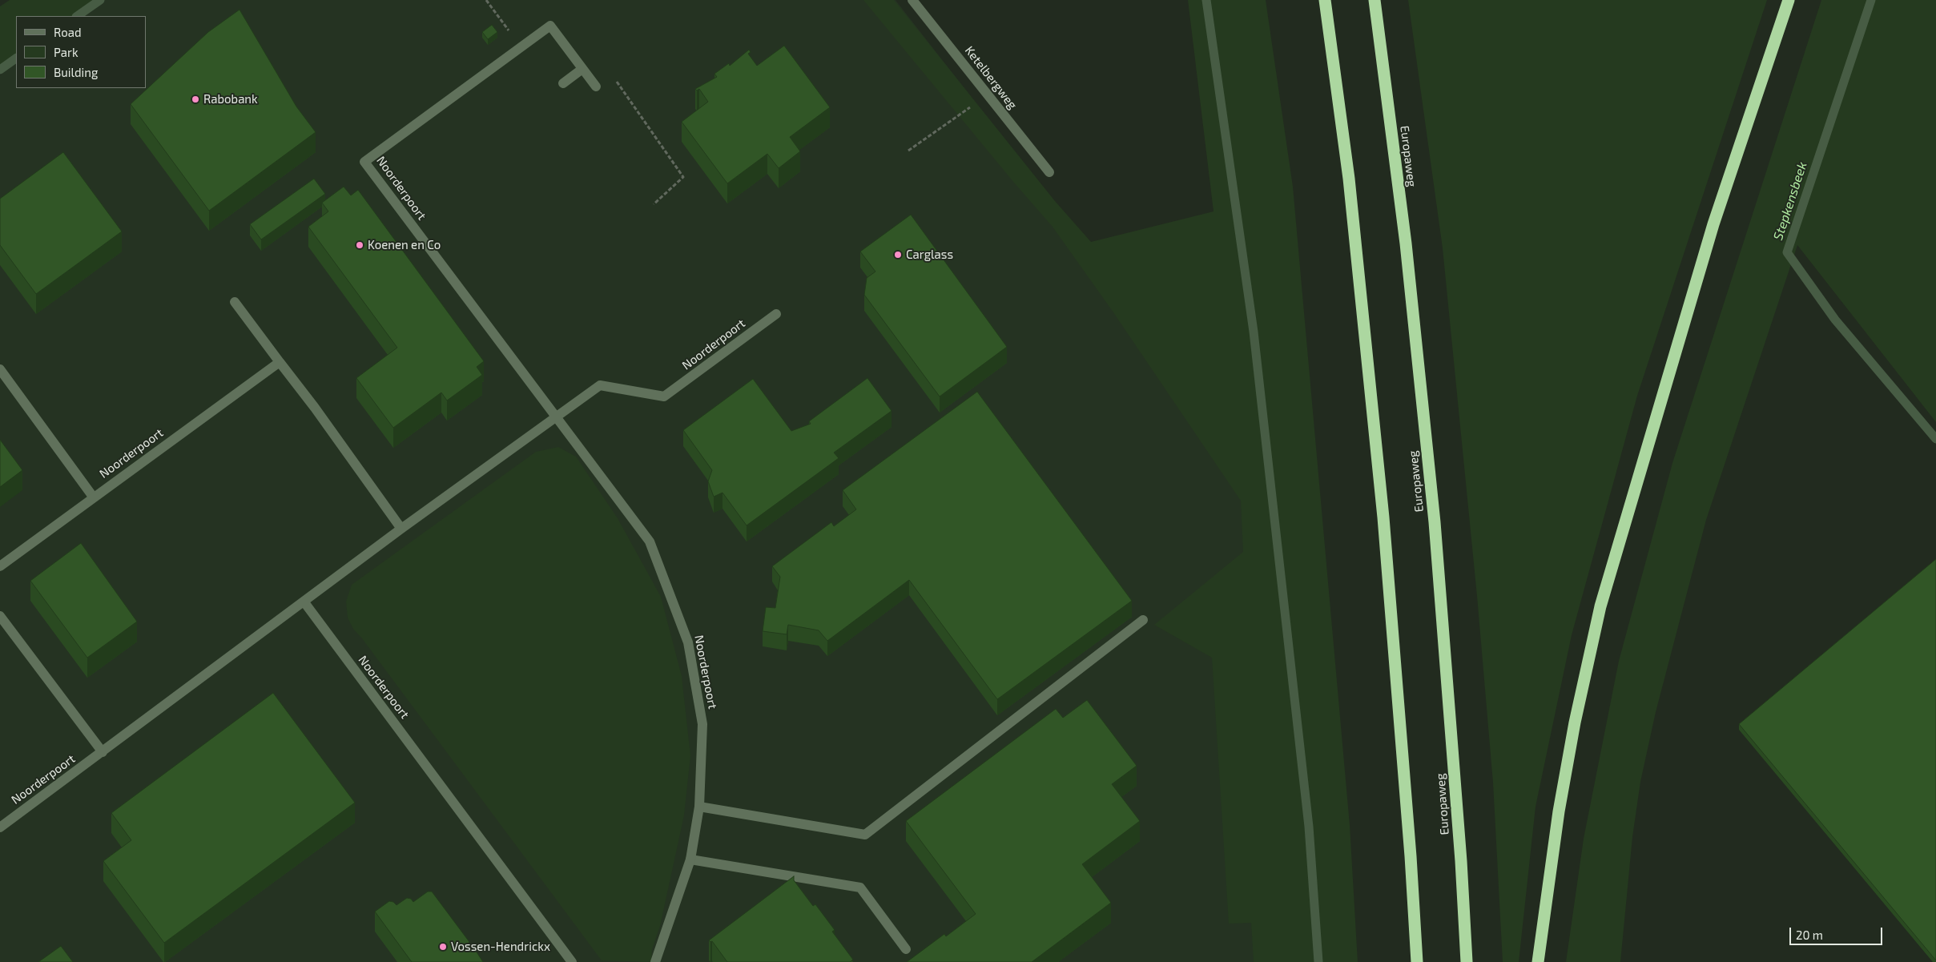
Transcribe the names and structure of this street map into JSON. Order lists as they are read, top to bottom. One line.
{"streets":{"highway":["Europaweg"],"street":["Ketelbergweg","Noorderpoort"]},"water":["Stepkensbeek"],"places":["Rabobank","Koenen en Co","Carglass","Vossen-Hendrickx"],"legend":["Road","Park","Building"],"scale_bar":"20 m"}
